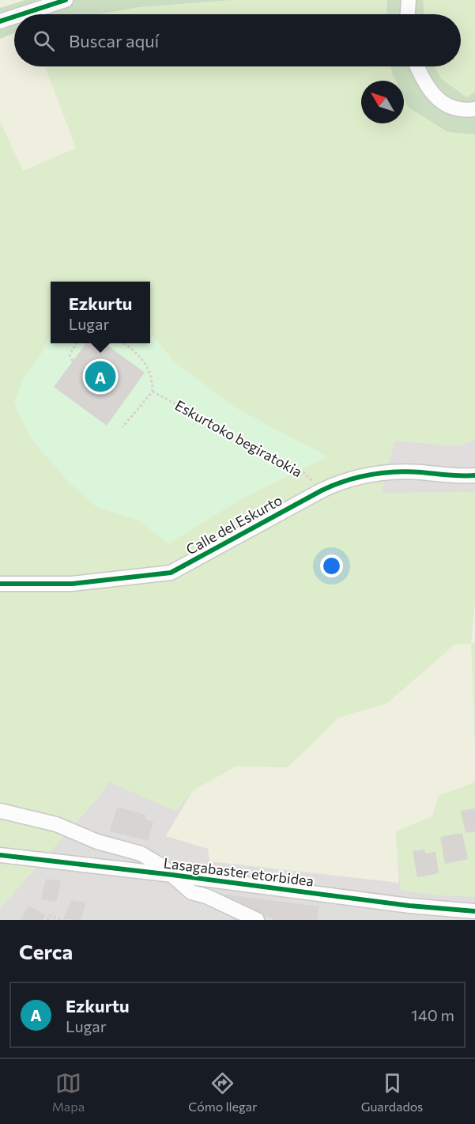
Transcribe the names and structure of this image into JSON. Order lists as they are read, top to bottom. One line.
{"streets":{"street":["Calle del Eskurto","Lasagabaster etorbidea"],"path":["Eskurtoko begiratokia"]},"crossings":[["Eskurtoko begiratokia","Calle del Eskurto"]],"north":"top left","page":{"search":"Buscar aquí","popup":["Ezkurtu","Lugar"],"pins":"A","heading":"Cerca","list":[{"mark":"A","name":"Ezkurtu","note":"Lugar","value":"140 m"}],"nav":["Mapa","Cómo llegar","Guardados"]}}
